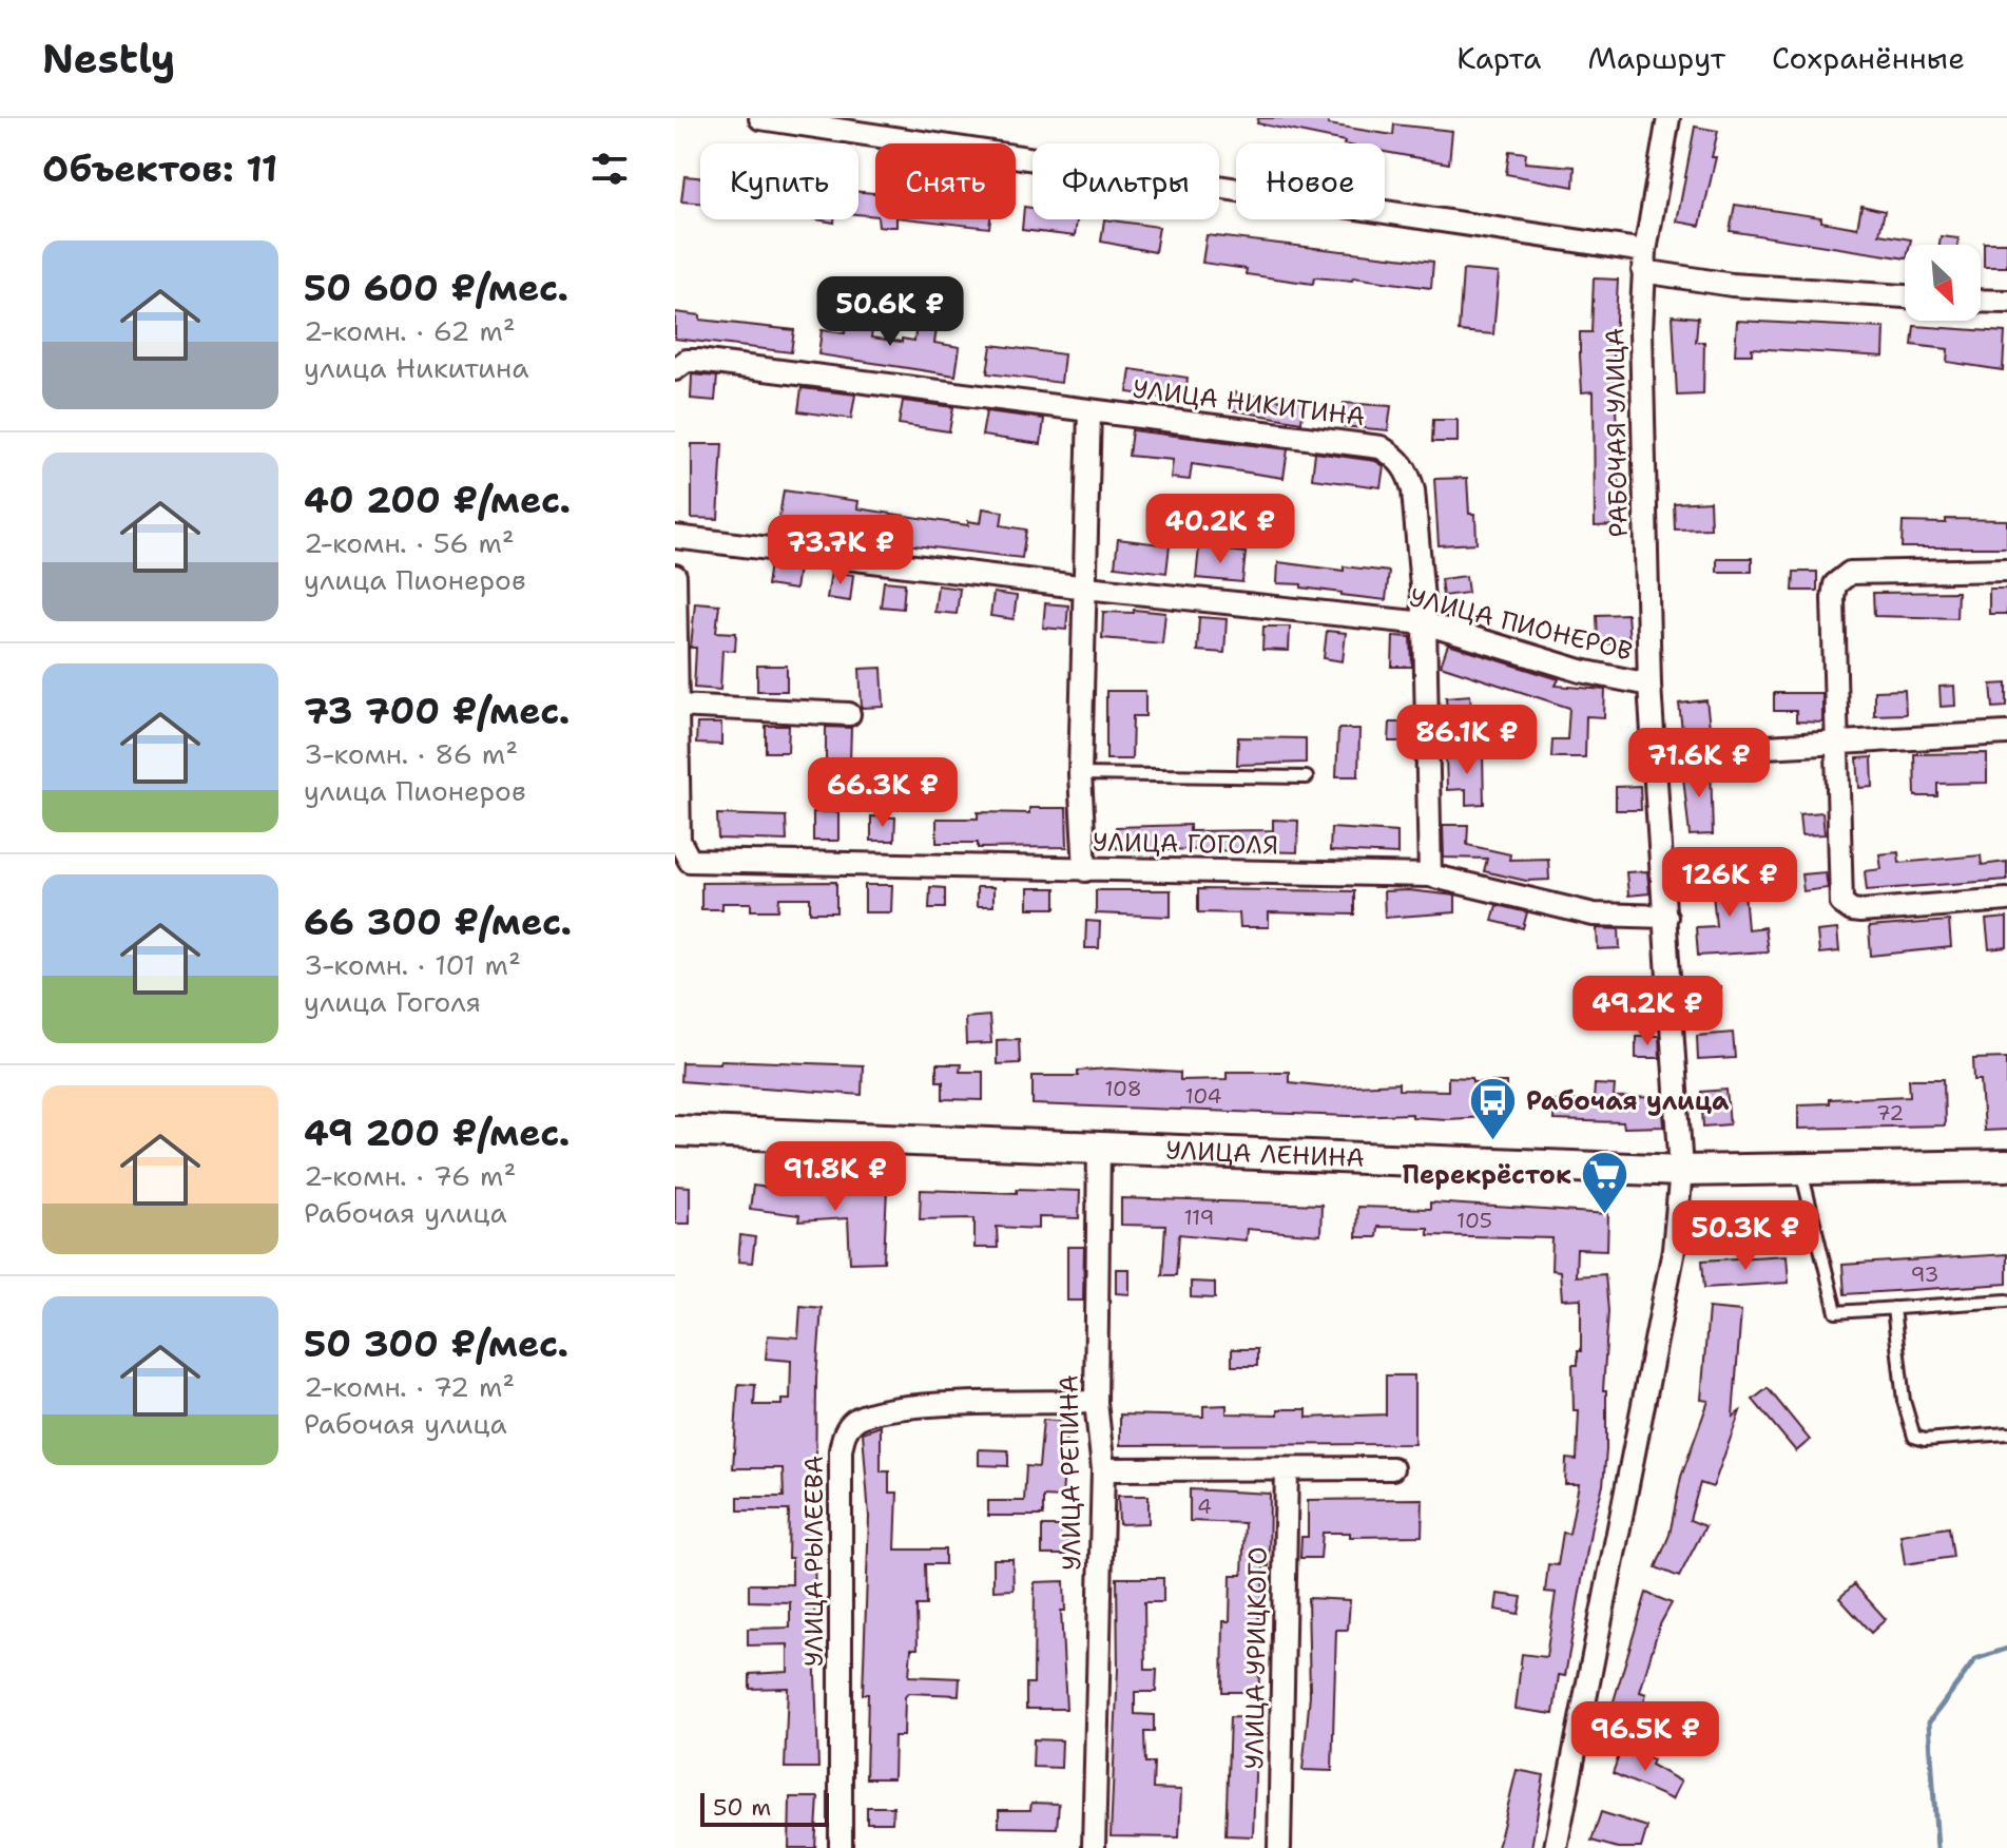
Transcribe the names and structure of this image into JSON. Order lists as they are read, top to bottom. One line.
{"streets":{"street":["УЛИЦА НИКИТИНА","РАБОЧАЯ УЛИЦА","УЛИЦА ПИОНЕРОВ","УЛИЦА ГОГОЛЯ","УЛИЦА ЛЕНИНА","УЛИЦА РЕПИНА","УЛИЦА РЫЛЕЕВА","УЛИЦА УРИЦКОГО"]},"crossings":[["УЛИЦА НИКИТИНА","УЛИЦА ПИОНЕРОВ"],["УЛИЦА НИКИТИНА","УЛИЦА ГОГОЛЯ"],["РАБОЧАЯ УЛИЦА","УЛИЦА ПИОНЕРОВ"],["РАБОЧАЯ УЛИЦА","УЛИЦА ГОГОЛЯ"],["РАБОЧАЯ УЛИЦА","УЛИЦА ЛЕНИНА"],["УЛИЦА ЛЕНИНА","УЛИЦА РЕПИНА"],["УЛИЦА РЕПИНА","УЛИЦА РЫЛЕЕВА"]],"places":{"bus stop":["Рабочая улица"],"supermarket":["Перекрёсток"]},"house_numbers":["108","104","72","119","105","93","4"],"scale_bar":"50 m","north":"bottom right","page":{"header":"Nestly","nav":["Карта","Маршрут","Сохранённые"],"heading":"Объектов: 11","chip":["Купить","Снять","Фильтры","Новое"],"list":[{"name":"50 600 ₽/мес.","note":"2-комн. · 62 m² · улица Никитина"},{"name":"40 200 ₽/мес.","note":"2-комн. · 56 m² · улица Пионеров"},{"name":"73 700 ₽/мес.","note":"3-комн. · 86 m² · улица Пионеров"},{"name":"66 300 ₽/мес.","note":"3-комн. · 101 m² · улица Гоголя"},{"name":"49 200 ₽/мес.","note":"2-комн. · 76 m² · Рабочая улица"},{"name":"50 300 ₽/мес.","note":"2-комн. · 72 m² · Рабочая улица"}],"price":["50.6K ₽","40.2K ₽","73.7K ₽","86.1K ₽","71.6K ₽","66.3K ₽","126K ₽","49.2K ₽","91.8K ₽","50.3K ₽","96.5K ₽"],"scale":"50 m"}}
